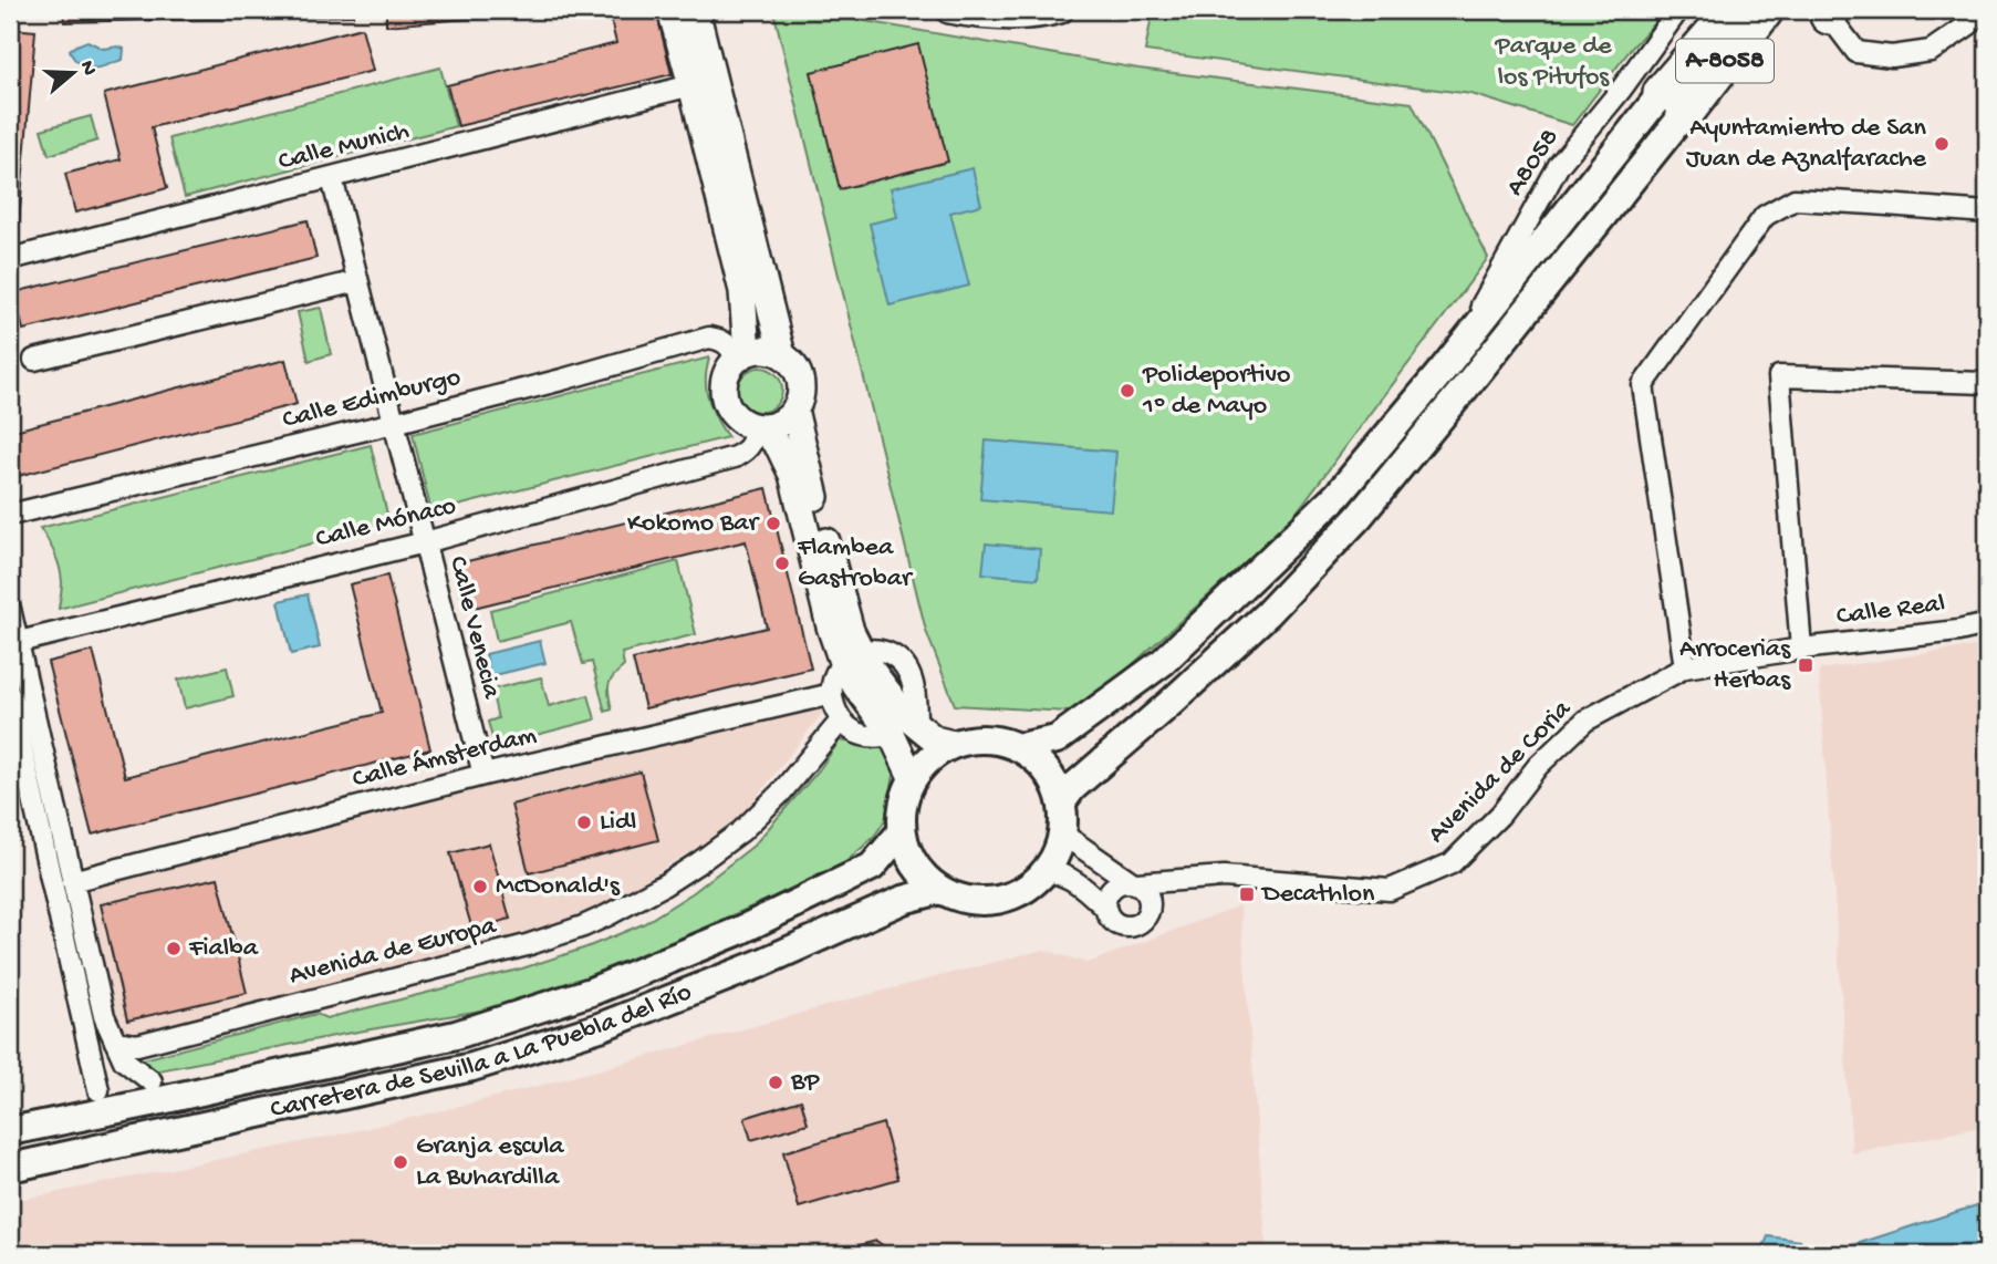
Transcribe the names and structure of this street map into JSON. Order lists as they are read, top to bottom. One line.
{"streets":{"highway":["A-8058"],"main road":["Carretera de Sevilla a La Puebla del Río"],"street":["Calle Munich","A8058","Calle Edimburgo","Calle Mónaco","Calle Real","Calle Venecia","Calle Ámsterdam","Avenida de Coria","Avenida de Europa"]},"crossings":[["A-8058","A8058"],["A-8058","Carretera de Sevilla a La Puebla del Río"],["Calle Munich","Calle Venecia"],["Calle Edimburgo","Calle Mónaco"],["Calle Edimburgo","Calle Venecia"],["Calle Mónaco","Calle Venecia"],["Calle Real","Avenida de Coria"],["Calle Venecia","Calle Ámsterdam"]],"parks":["Parque de los Pitufos"],"places":{"other":["Ayuntamiento de San Juan de Aznalfarache","Polideportivo 1º de Mayo","Kokomo Bar","Flambea Gastrobar","Lidl","McDonald's","Fialba","BP","Granja escula La Buhardilla"],"transit":["Arrocerias Herbas","Decathlon"]},"north":"right"}
